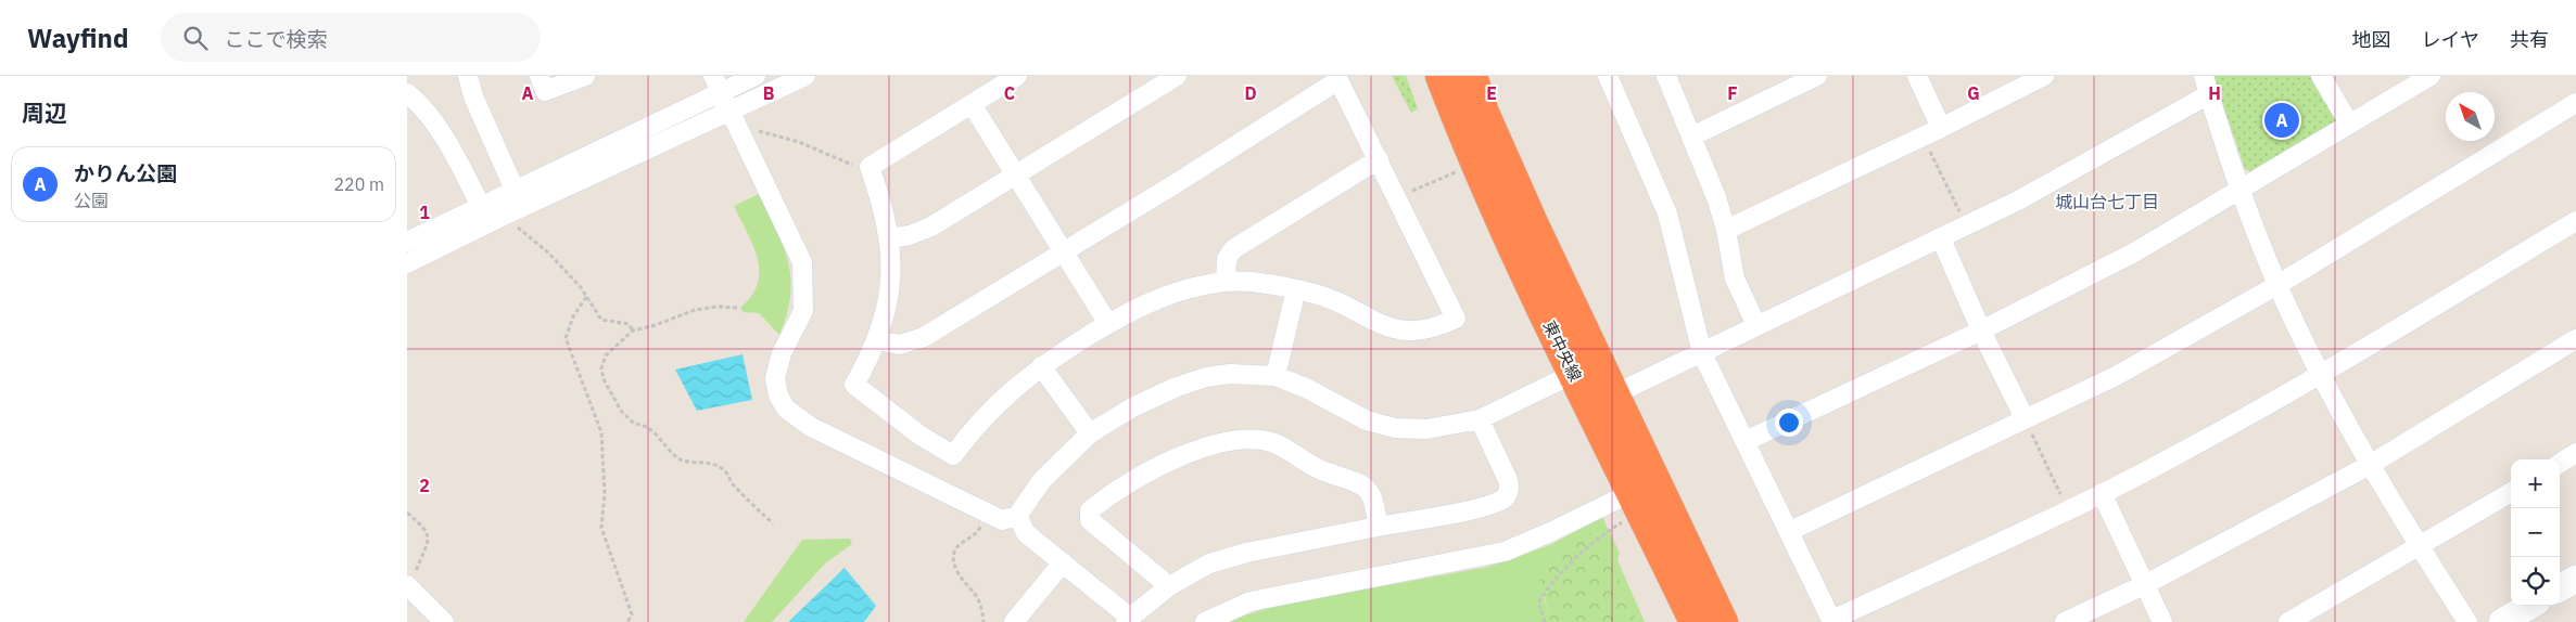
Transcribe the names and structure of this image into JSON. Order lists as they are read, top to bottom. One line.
{"streets":{"highway":["東中央線"]},"districts":["城山台七丁目"],"north":"top left","page":{"header":"Wayfind","search":"ここで検索","nav":["地図","レイヤ","共有"],"heading":"周辺","pins":"A","list":[{"mark":"A","name":"かりん公園","note":"公園","value":"220 m"}],"map_buttons":["+","−"]},"grid":{"columns":["A","B","C","D","E","F","G","H"],"rows":["1","2"]}}
